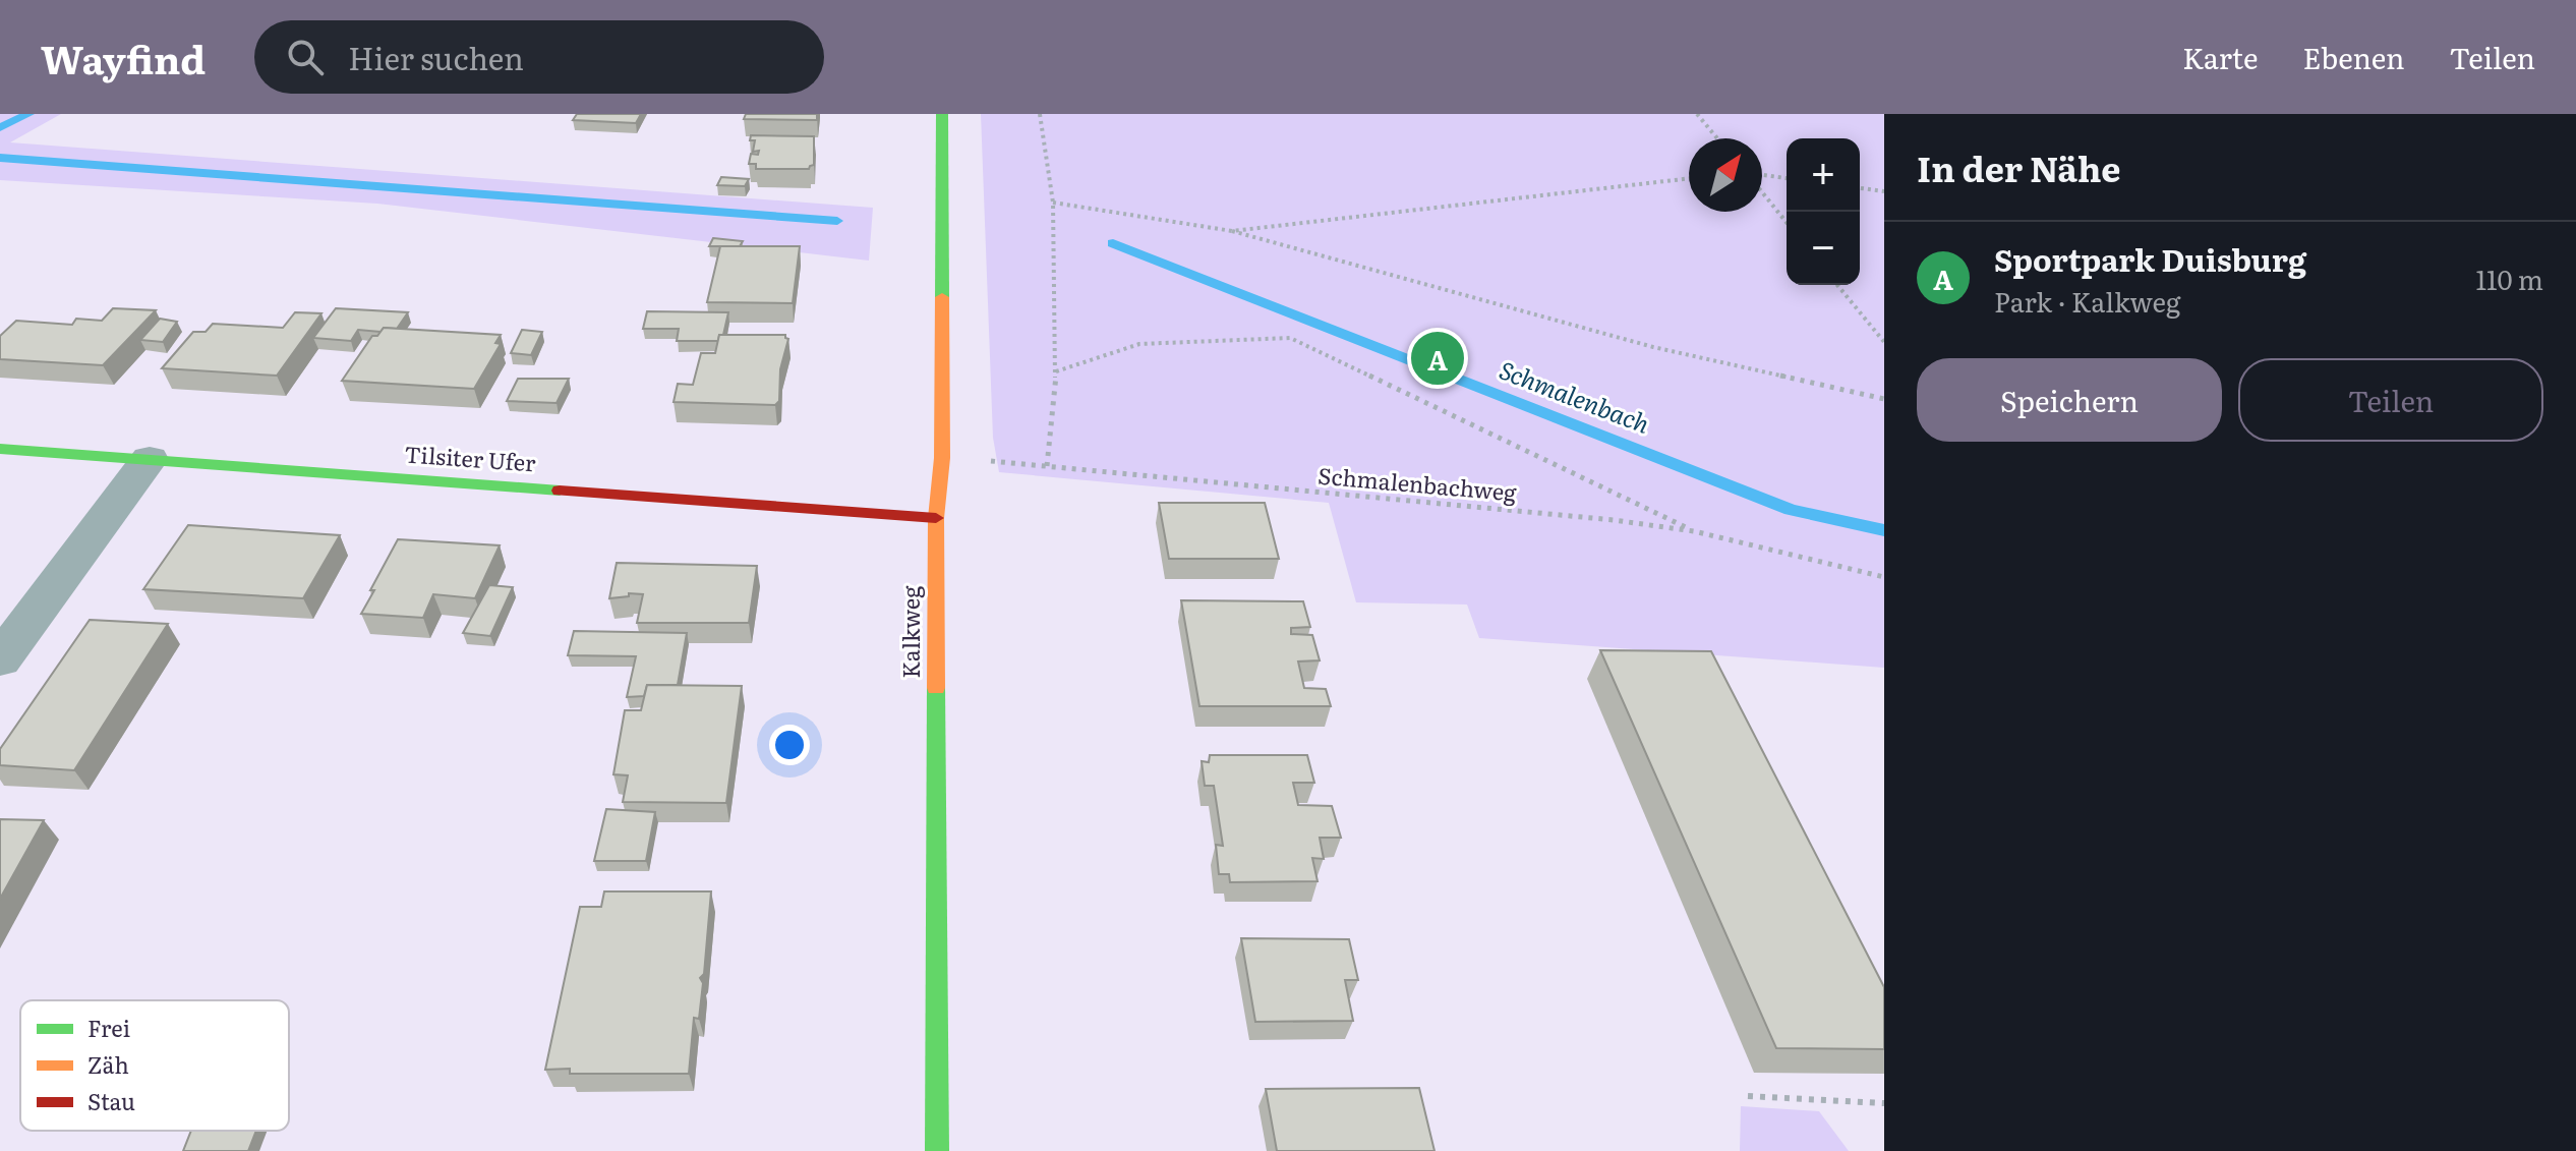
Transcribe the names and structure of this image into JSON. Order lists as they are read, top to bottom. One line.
{"streets":{"street":["Tilsiter Ufer","Kalkweg"],"path":["Schmalenbachweg"]},"crossings":[["Tilsiter Ufer","Kalkweg"],["Schmalenbachweg","Kalkweg"]],"water":["Schmalenbach"],"legend":["Frei","Zäh","Stau"],"north":"top right","page":{"header":"Wayfind","search":"Hier suchen","nav":["Karte","Ebenen","Teilen"],"heading":"In der Nähe","map_buttons":["+","−"],"list":[{"mark":"A","name":"Sportpark Duisburg","note":"Park · Kalkweg","value":"110 m"}],"pins":"A","buttons":["Speichern","Teilen"]}}
